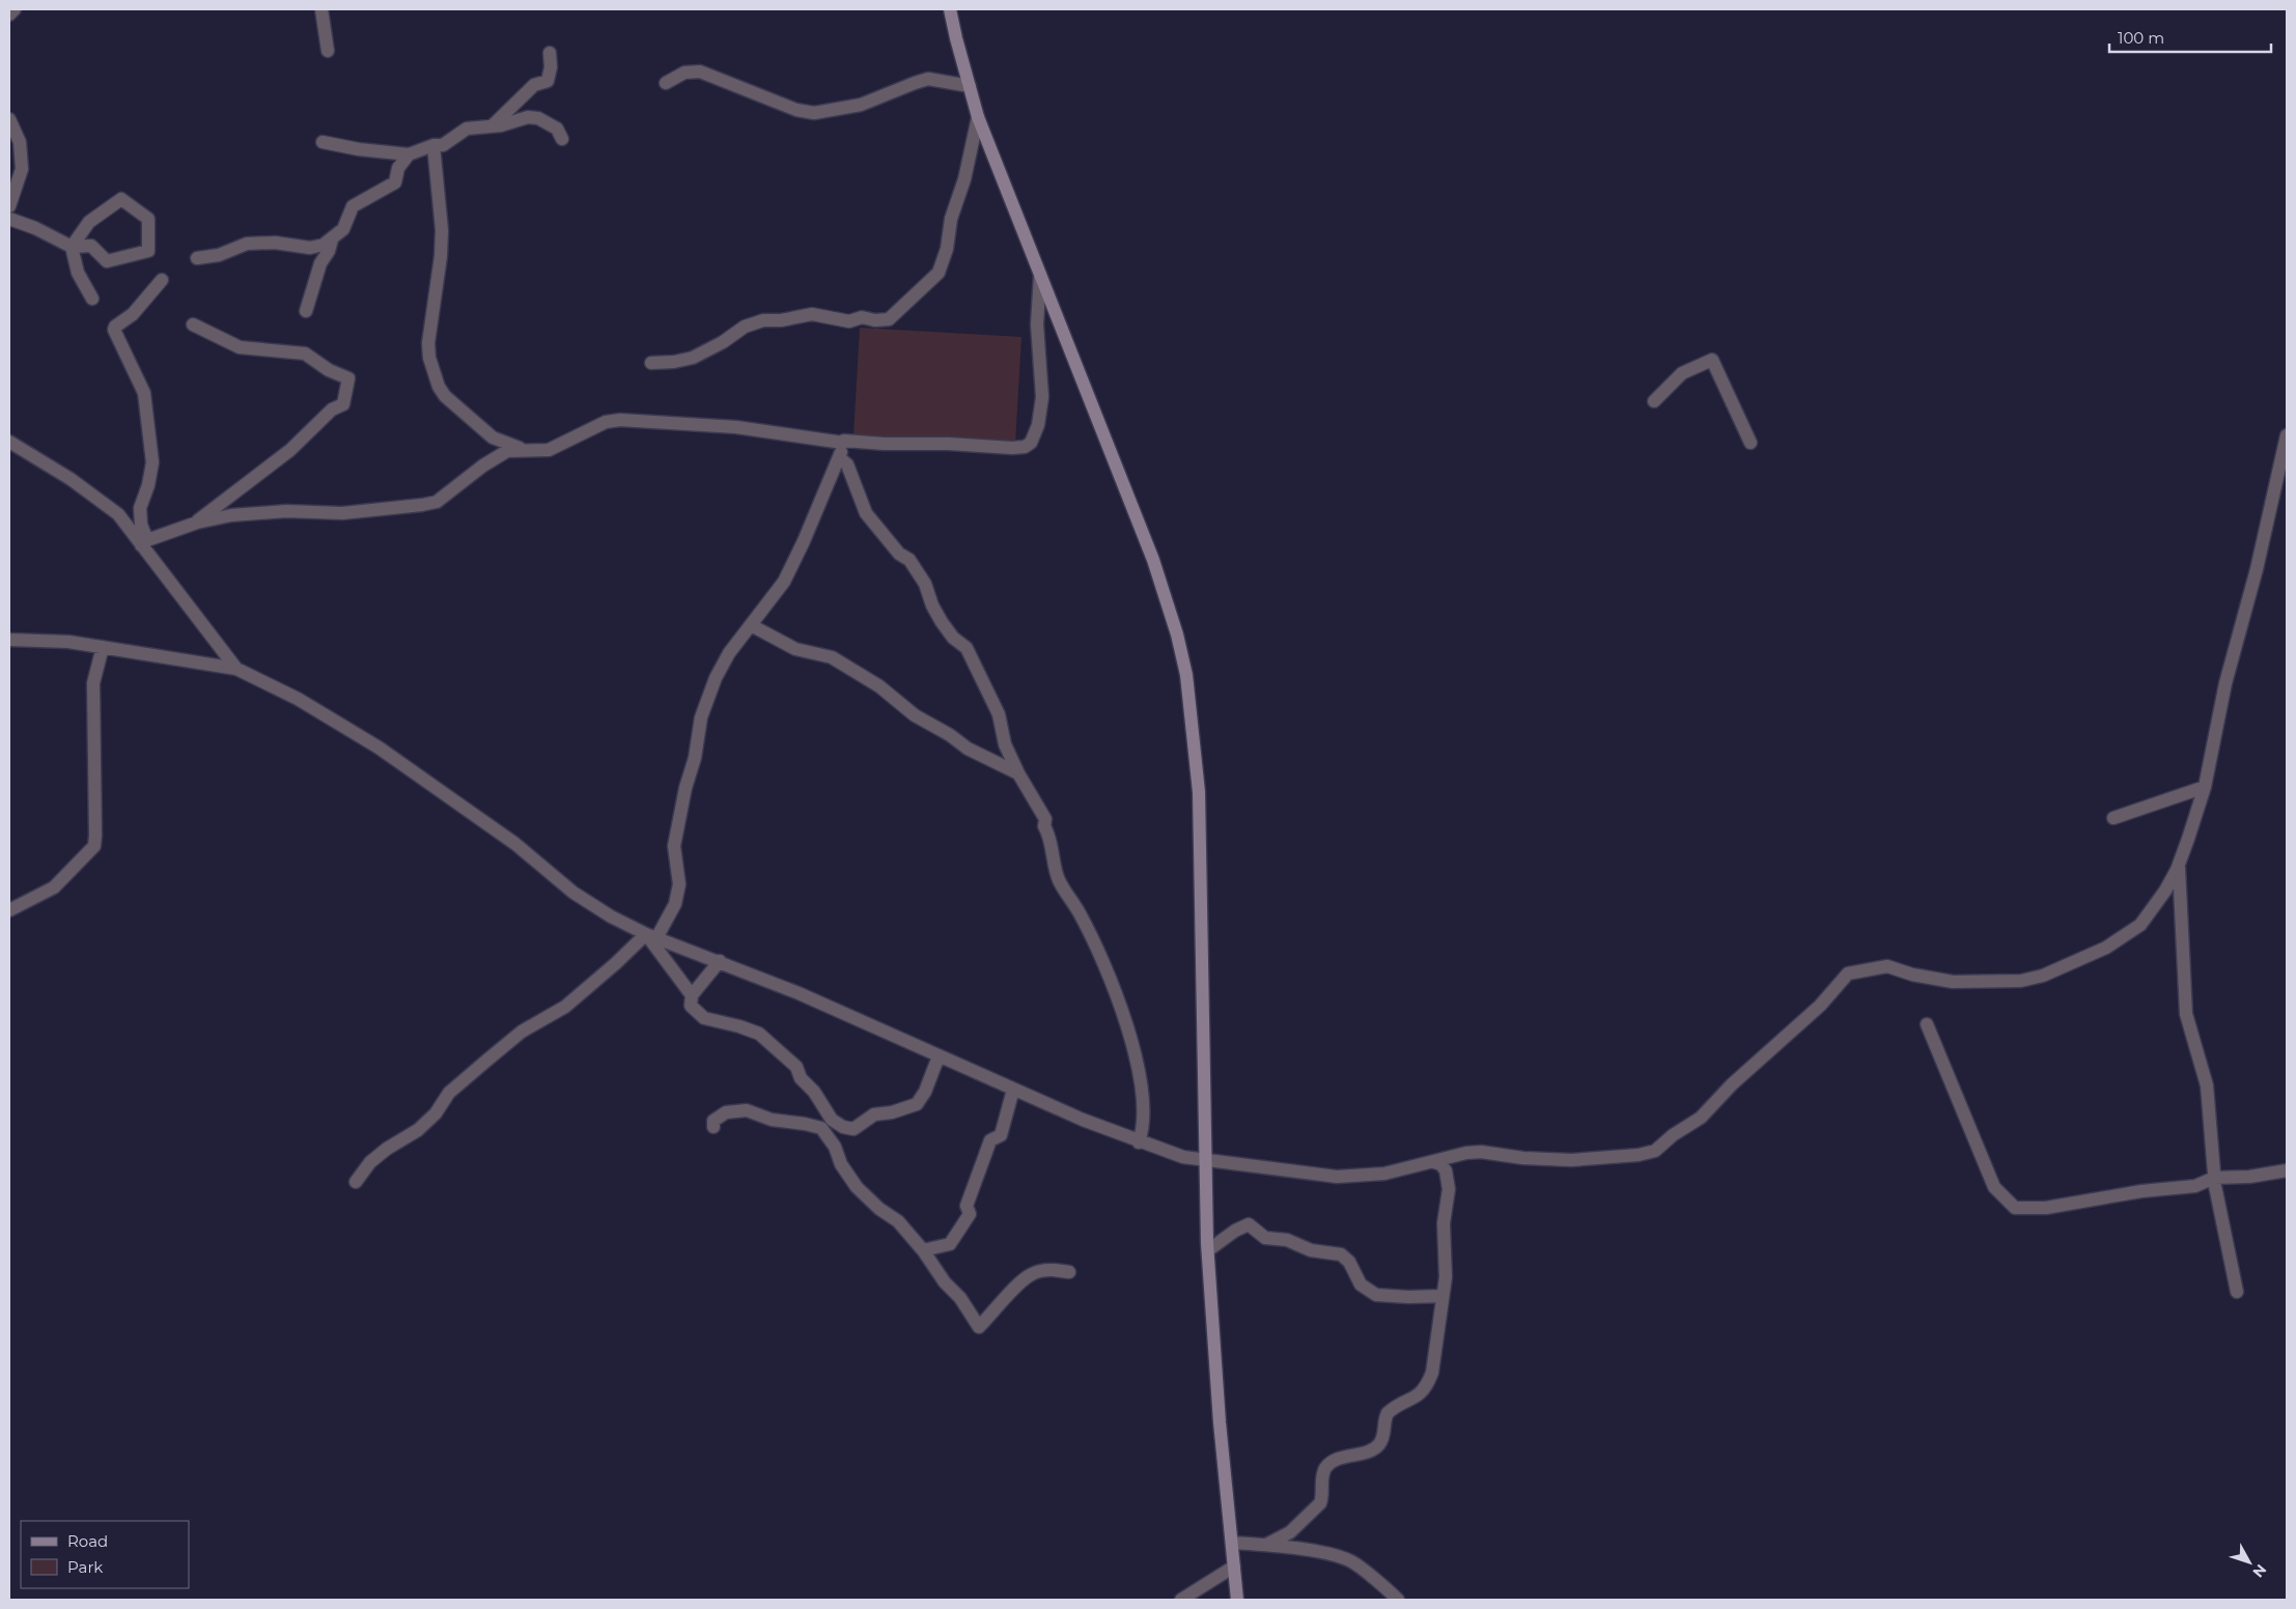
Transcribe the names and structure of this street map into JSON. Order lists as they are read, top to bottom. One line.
{"legend":["Road","Park"],"scale_bar":"100 m","north":"bottom right"}
